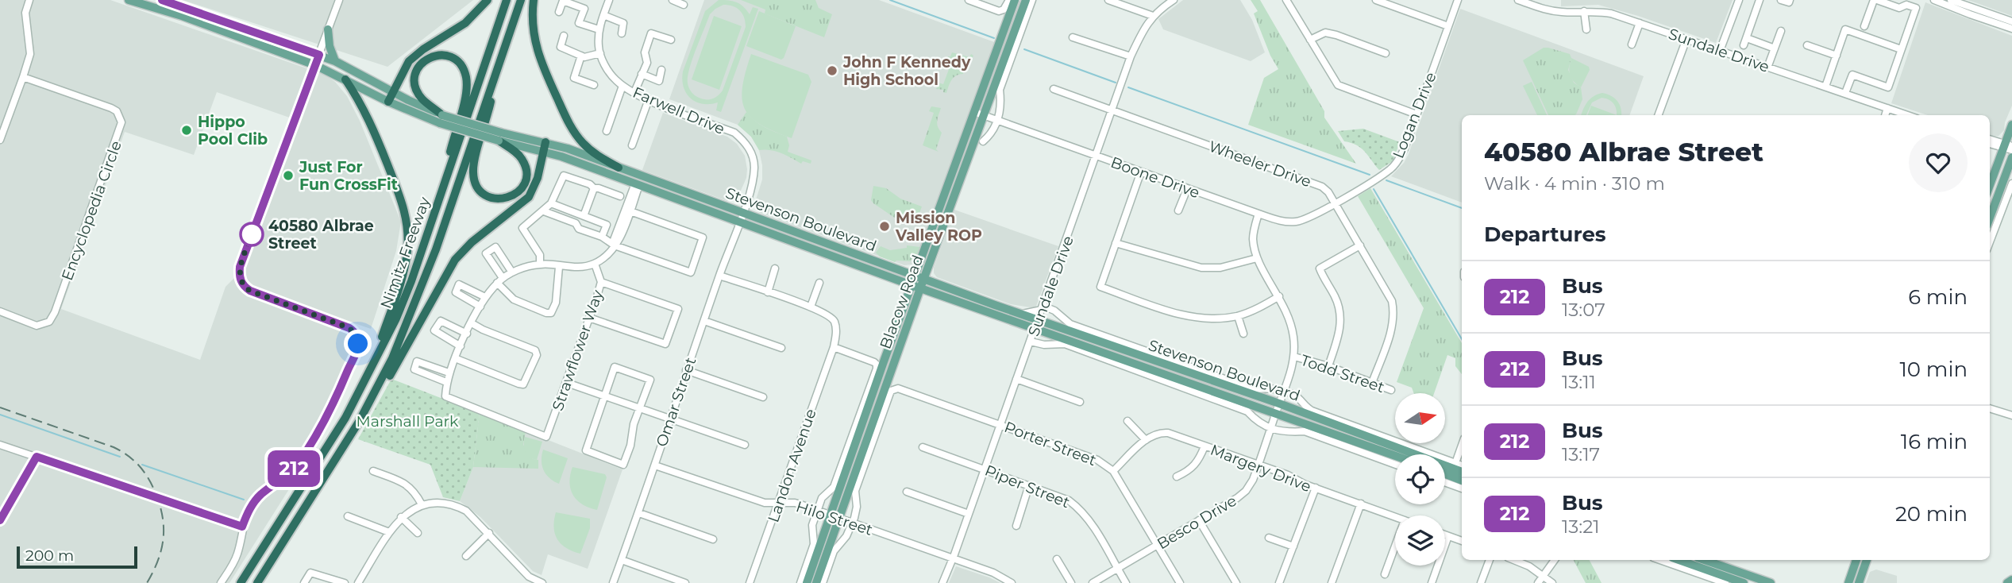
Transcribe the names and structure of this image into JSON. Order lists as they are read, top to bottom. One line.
{"streets":{"highway":["Nimitz Freeway"],"main road":["Stevenson Boulevard","Blacow Road"],"street":["Sundale Drive","Farwell Drive","Logan Drive","Wheeler Drive","Boone Drive","Encyclopedia Circle","Strawflower Way","Todd Street","Omar Street","Porter Street","Landon Avenue","Margery Drive","Piper Street","Hilo Street","Besco Drive"]},"crossings":[["Sundale Drive","Wheeler Drive"],["Sundale Drive","Boone Drive"],["Sundale Drive","Stevenson Boulevard"],["Sundale Drive","Porter Street"],["Sundale Drive","Piper Street"],["Sundale Drive","Hilo Street"],["Farwell Drive","Stevenson Boulevard"],["Farwell Drive","Omar Street"],["Logan Drive","Wheeler Drive"],["Logan Drive","Boone Drive"],["Wheeler Drive","Boone Drive"],["Wheeler Drive","Todd Street"],["Boone Drive","Blacow Road"],["Boone Drive","Besco Drive"],["Stevenson Boulevard","Blacow Road"],["Stevenson Boulevard","Omar Street"],["Stevenson Boulevard","Besco Drive"],["Blacow Road","Landon Avenue"],["Blacow Road","Hilo Street"],["Todd Street","Besco Drive"],["Omar Street","Hilo Street"],["Porter Street","Hilo Street"],["Porter Street","Besco Drive"],["Landon Avenue","Hilo Street"],["Margery Drive","Besco Drive"],["Piper Street","Besco Drive"]],"parks":["Marshall Park"],"places":["John F Kennedy High School","Hippo Pool Clib","Just For Fun CrossFit","Mission Valley ROP","40580 Albrae Street"],"lines":["bus line 212"],"scale_bar":"200 m","north":"right","page":{"on_map":"212","heading":[["40580 Albrae Street","Walk · 4 min · 310 m"],"Departures"],"list":[{"mark":"212","name":"Bus","note":"13:07","value":"6 min"},{"mark":"212","name":"Bus","note":"13:11","value":"10 min"},{"mark":"212","name":"Bus","note":"13:17","value":"16 min"},{"mark":"212","name":"Bus","note":"13:21","value":"20 min"}],"scale":"200 m"}}
